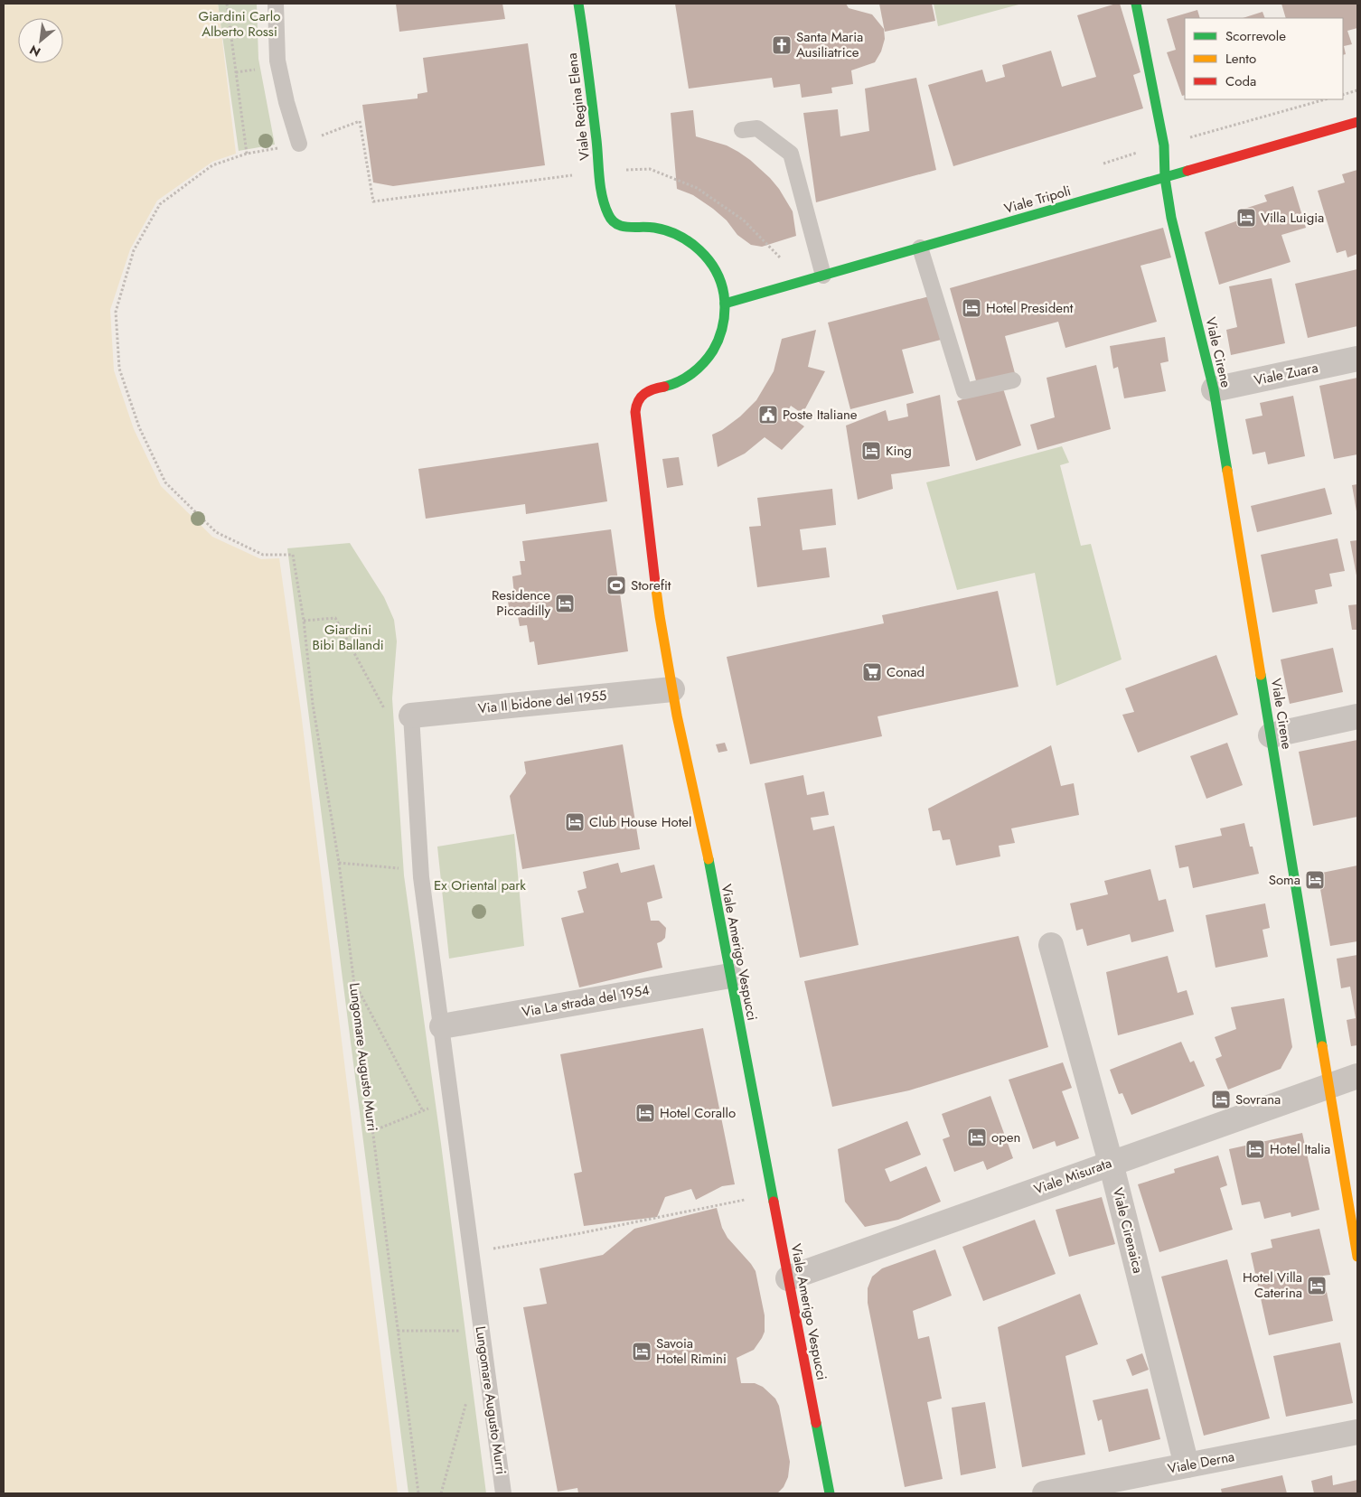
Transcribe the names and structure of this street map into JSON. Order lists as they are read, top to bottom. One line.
{"streets":{"street":["Viale Regina Elena","Viale Tripoli","Viale Cirene","Viale Zuara","Via Il bidone del 1955","Viale Amerigo Vespucci","Via La strada del 1954","Viale Misurata","Viale Cirenaica","Viale Derna"],"lane":["Lungomare Augusto Murri"]},"crossings":[["Viale Regina Elena","Viale Tripoli"],["Viale Regina Elena","Viale Amerigo Vespucci"],["Viale Tripoli","Viale Cirene"],["Viale Tripoli","Viale Amerigo Vespucci"],["Viale Cirene","Viale Zuara"],["Viale Cirene","Viale Misurata"],["Via Il bidone del 1955","Viale Amerigo Vespucci"],["Via Il bidone del 1955","Lungomare Augusto Murri"],["Viale Amerigo Vespucci","Via La strada del 1954"],["Viale Amerigo Vespucci","Viale Misurata"],["Via La strada del 1954","Lungomare Augusto Murri"],["Viale Misurata","Viale Cirenaica"],["Viale Cirenaica","Viale Derna"]],"parks":["Giardini Carlo Alberto Rossi","Giardini Bibi Ballandi","Ex Oriental park"],"places":{"church":["Santa Maria Ausiliatrice"],"hotel":["Villa Luigia","Hotel President","King","Residence Piccadilly","Club House Hotel","Soma","Sovrana","Hotel Corallo","open","Hotel Italia","Hotel Villa Caterina","Savoia Hotel Rimini"],"public building":["Poste Italiane"],"sports":["Storefit"],"supermarket":["Conad"]},"legend":["Scorrevole","Lento","Coda"],"north":"bottom left"}
